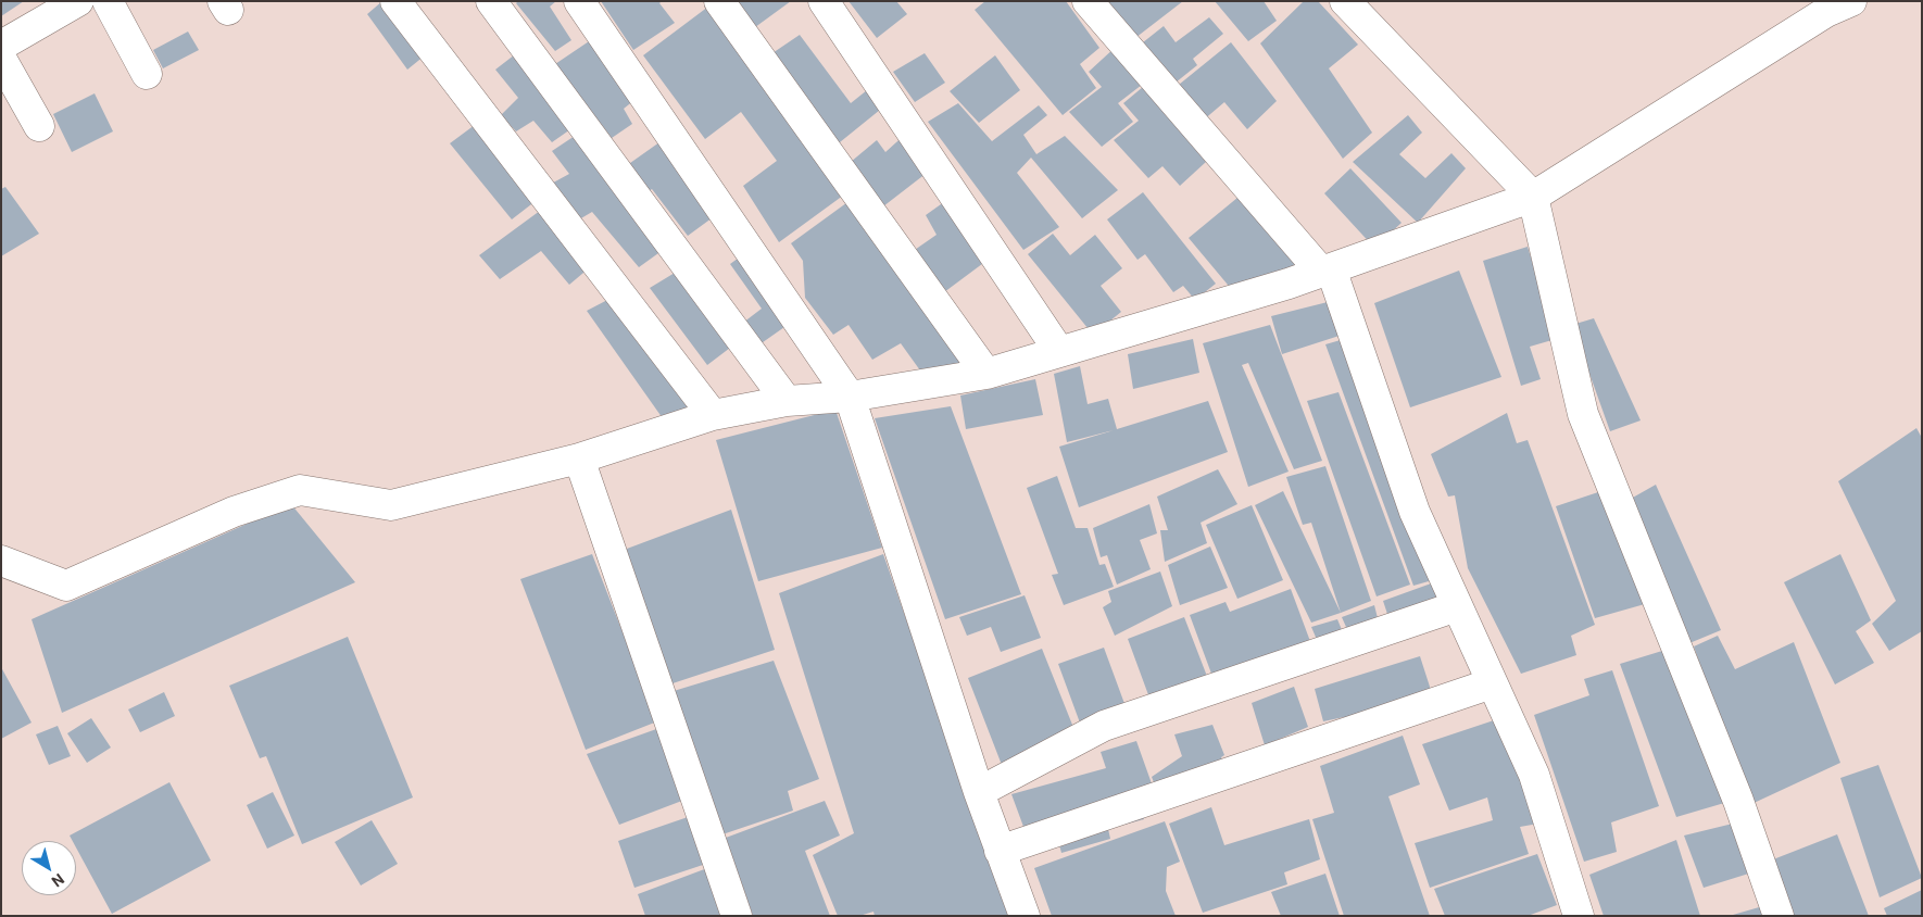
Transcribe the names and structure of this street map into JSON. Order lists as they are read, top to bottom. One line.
{"north":"bottom right"}
